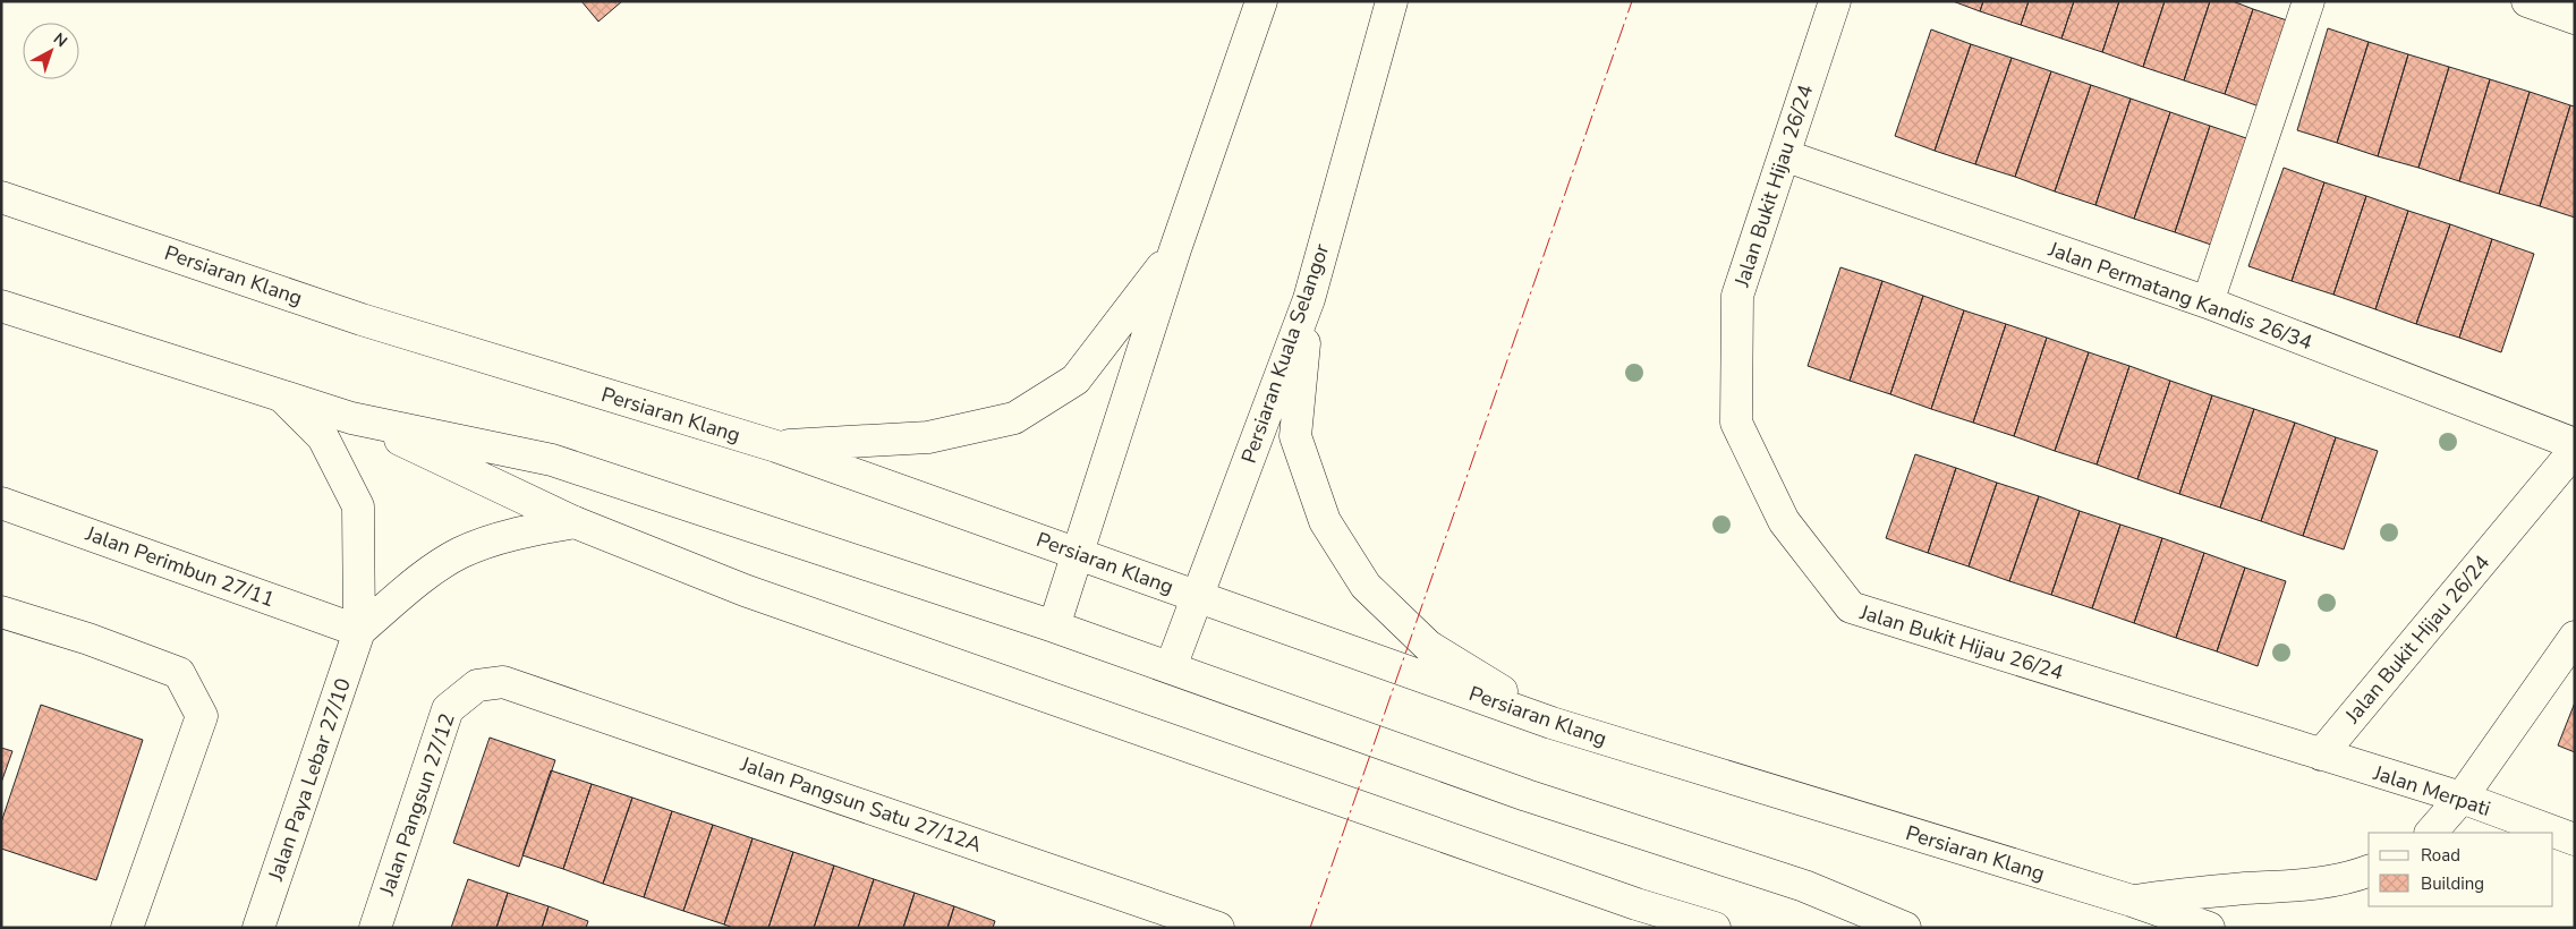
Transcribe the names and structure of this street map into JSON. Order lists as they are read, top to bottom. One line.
{"streets":{"main road":["Jalan Bukit Hijau 26/24","Persiaran Klang","Jalan Permatang Kandis 26/34","Persiaran Kuala Selangor","Jalan Perimbun 27/11","Jalan Paya Lebar 27/10","Jalan Merpati","Jalan Pangsun 27/12","Jalan Pangsun Satu 27/12A"]},"crossings":[["Jalan Bukit Hijau 26/24","Jalan Permatang Kandis 26/34"],["Jalan Bukit Hijau 26/24","Jalan Merpati"],["Persiaran Klang","Persiaran Kuala Selangor"],["Jalan Perimbun 27/11","Jalan Paya Lebar 27/10"],["Jalan Pangsun 27/12","Jalan Pangsun Satu 27/12A"]],"legend":["Road","Building"],"north":"top right"}
